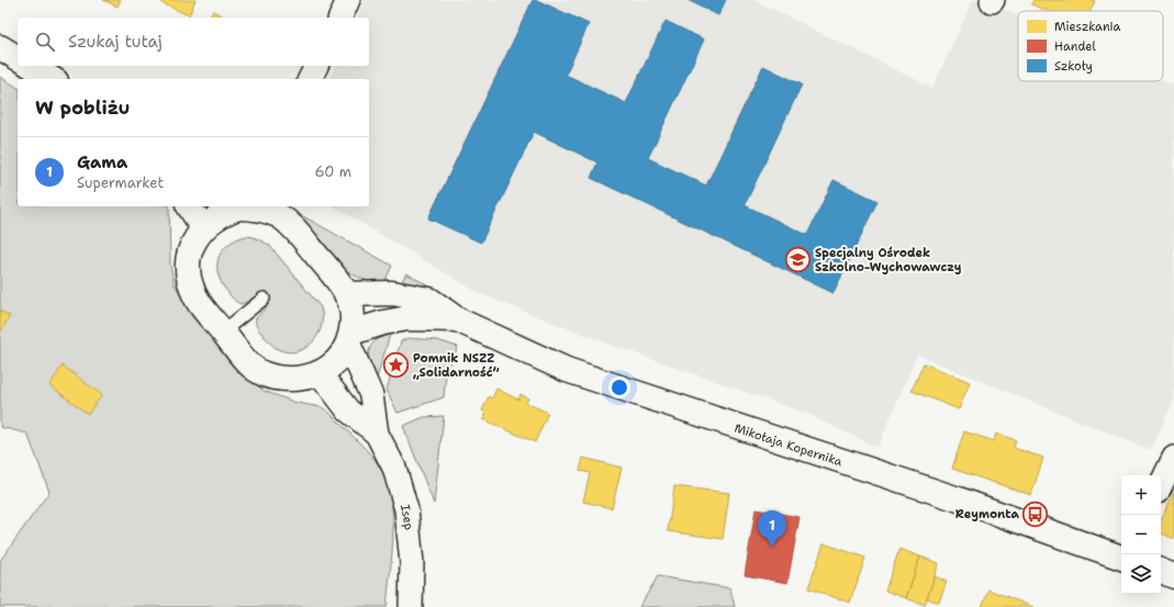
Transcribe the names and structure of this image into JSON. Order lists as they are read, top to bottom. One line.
{"streets":{"main road":["Mikołaja Kopernika"],"street":["Isep"]},"crossings":[["Mikołaja Kopernika","Isep"]],"places":{"school or university":["Specjalny Ośrodek Szkolno-Wychowawczy"],"place":["Pomnik NSZZ „Solidarność”"],"bus stop":["Reymonta"]},"legend":["Mieszkania","Handel","Szkoły"],"page":{"search":"Szukaj tutaj","heading":"W pobliżu","list":[{"mark":"1","name":"Gama","note":"Supermarket","value":"60 m"}],"map_buttons":["+","−"],"pins":"1"}}
